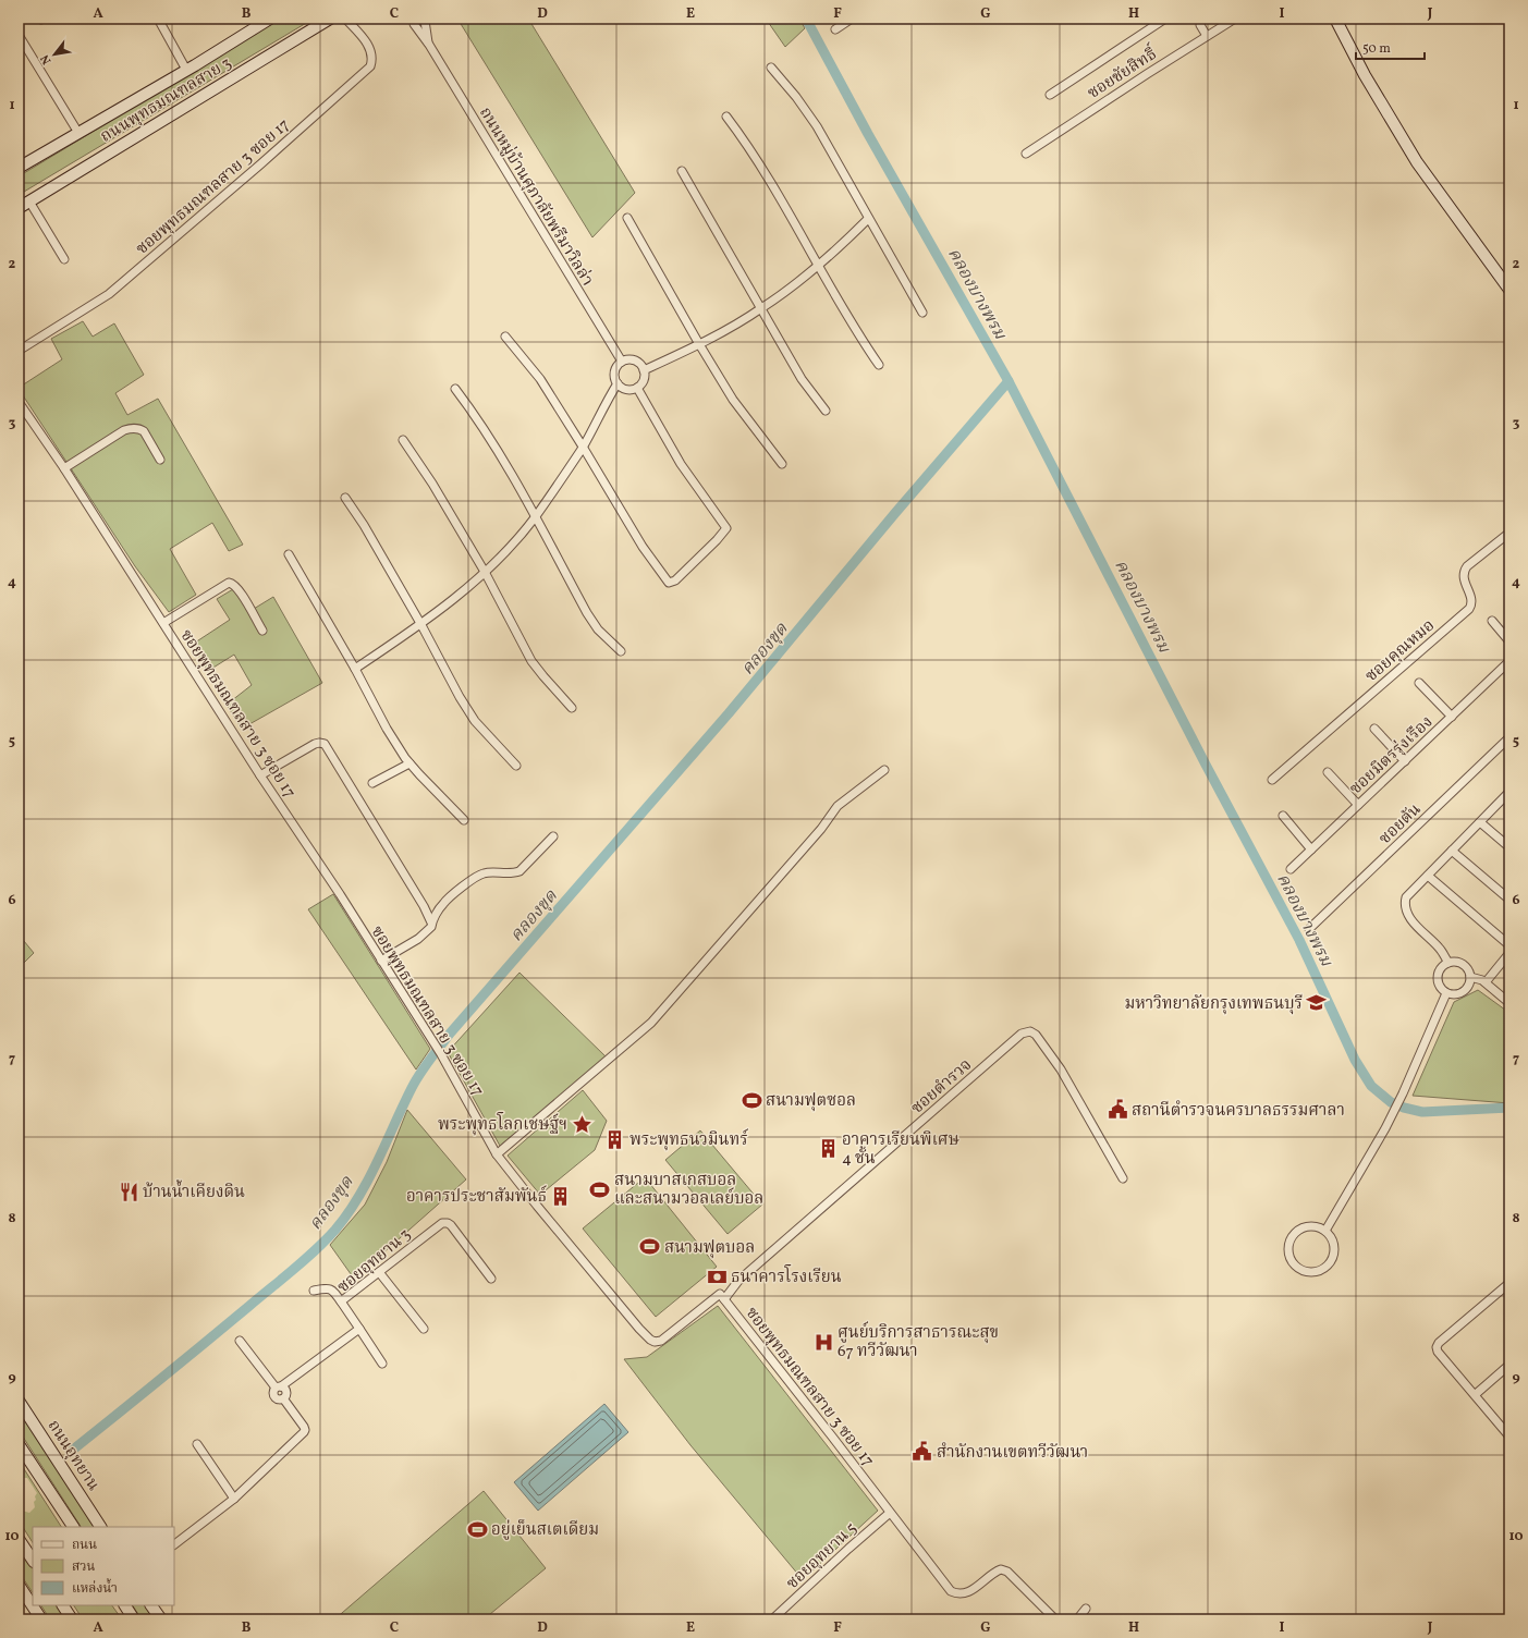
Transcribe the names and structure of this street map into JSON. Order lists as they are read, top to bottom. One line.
{"streets":{"main road":["ถนนพุทธมณฑลสาย 3","ถนนอุทยาน"],"street":["ซอยชัยสิทธิ์","ซอยพุทธมณฑลสาย 3 ซอย 17","ถนนหมู่บ้านศุภาลัยพรีมาวิลล่า","ซอยคุณหมอ","ซอยมิตรรุ่งเรือง","ซอยตัน","ซอยตำรวจ","ซอยอุทยาน 3","ซอยอุทยาน 5"]},"crossings":[["ซอยพุทธมณฑลสาย 3 ซอย 17","ซอยตำรวจ"],["ซอยพุทธมณฑลสาย 3 ซอย 17","ซอยอุทยาน 5"]],"water":["คลองบางพรม","คลองขุด"],"places":{"school or university":["มหาวิทยาลัยกรุงเทพธนบุรี"],"sports":["สนามฟุตซอล","สนามบาสเกสบอล และสนามวอลเลย์บอล","สนามฟุตบอล","อยู่เย็นสเตเดียม"],"public building":["สถานีตำรวจนครบาลธรรมศาลา","สำนักงานเขตทวีวัฒนา"],"place":["พระพุทธโลกเชษฐ์ฯ"],"building":["พระพุทธนวมินทร์","อาคารเรียนพิเศษ 4 ชั้น","อาคารประชาสัมพันธ์"],"restaurant":["บ้านน้ำเคียงดิน"],"bank":["ธนาคารโรงเรียน"],"hospital":["ศูนย์บริการสาธารณะสุข 67 ทวีวัฒนา"]},"legend":["ถนน","สวน","แหล่งน้ำ"],"scale_bar":"50 m","north":"bottom left","grid":{"columns":["A","B","C","D","E","F","G","H","I","J"],"rows":["1","2","3","4","5","6","7","8","9","10"]}}
